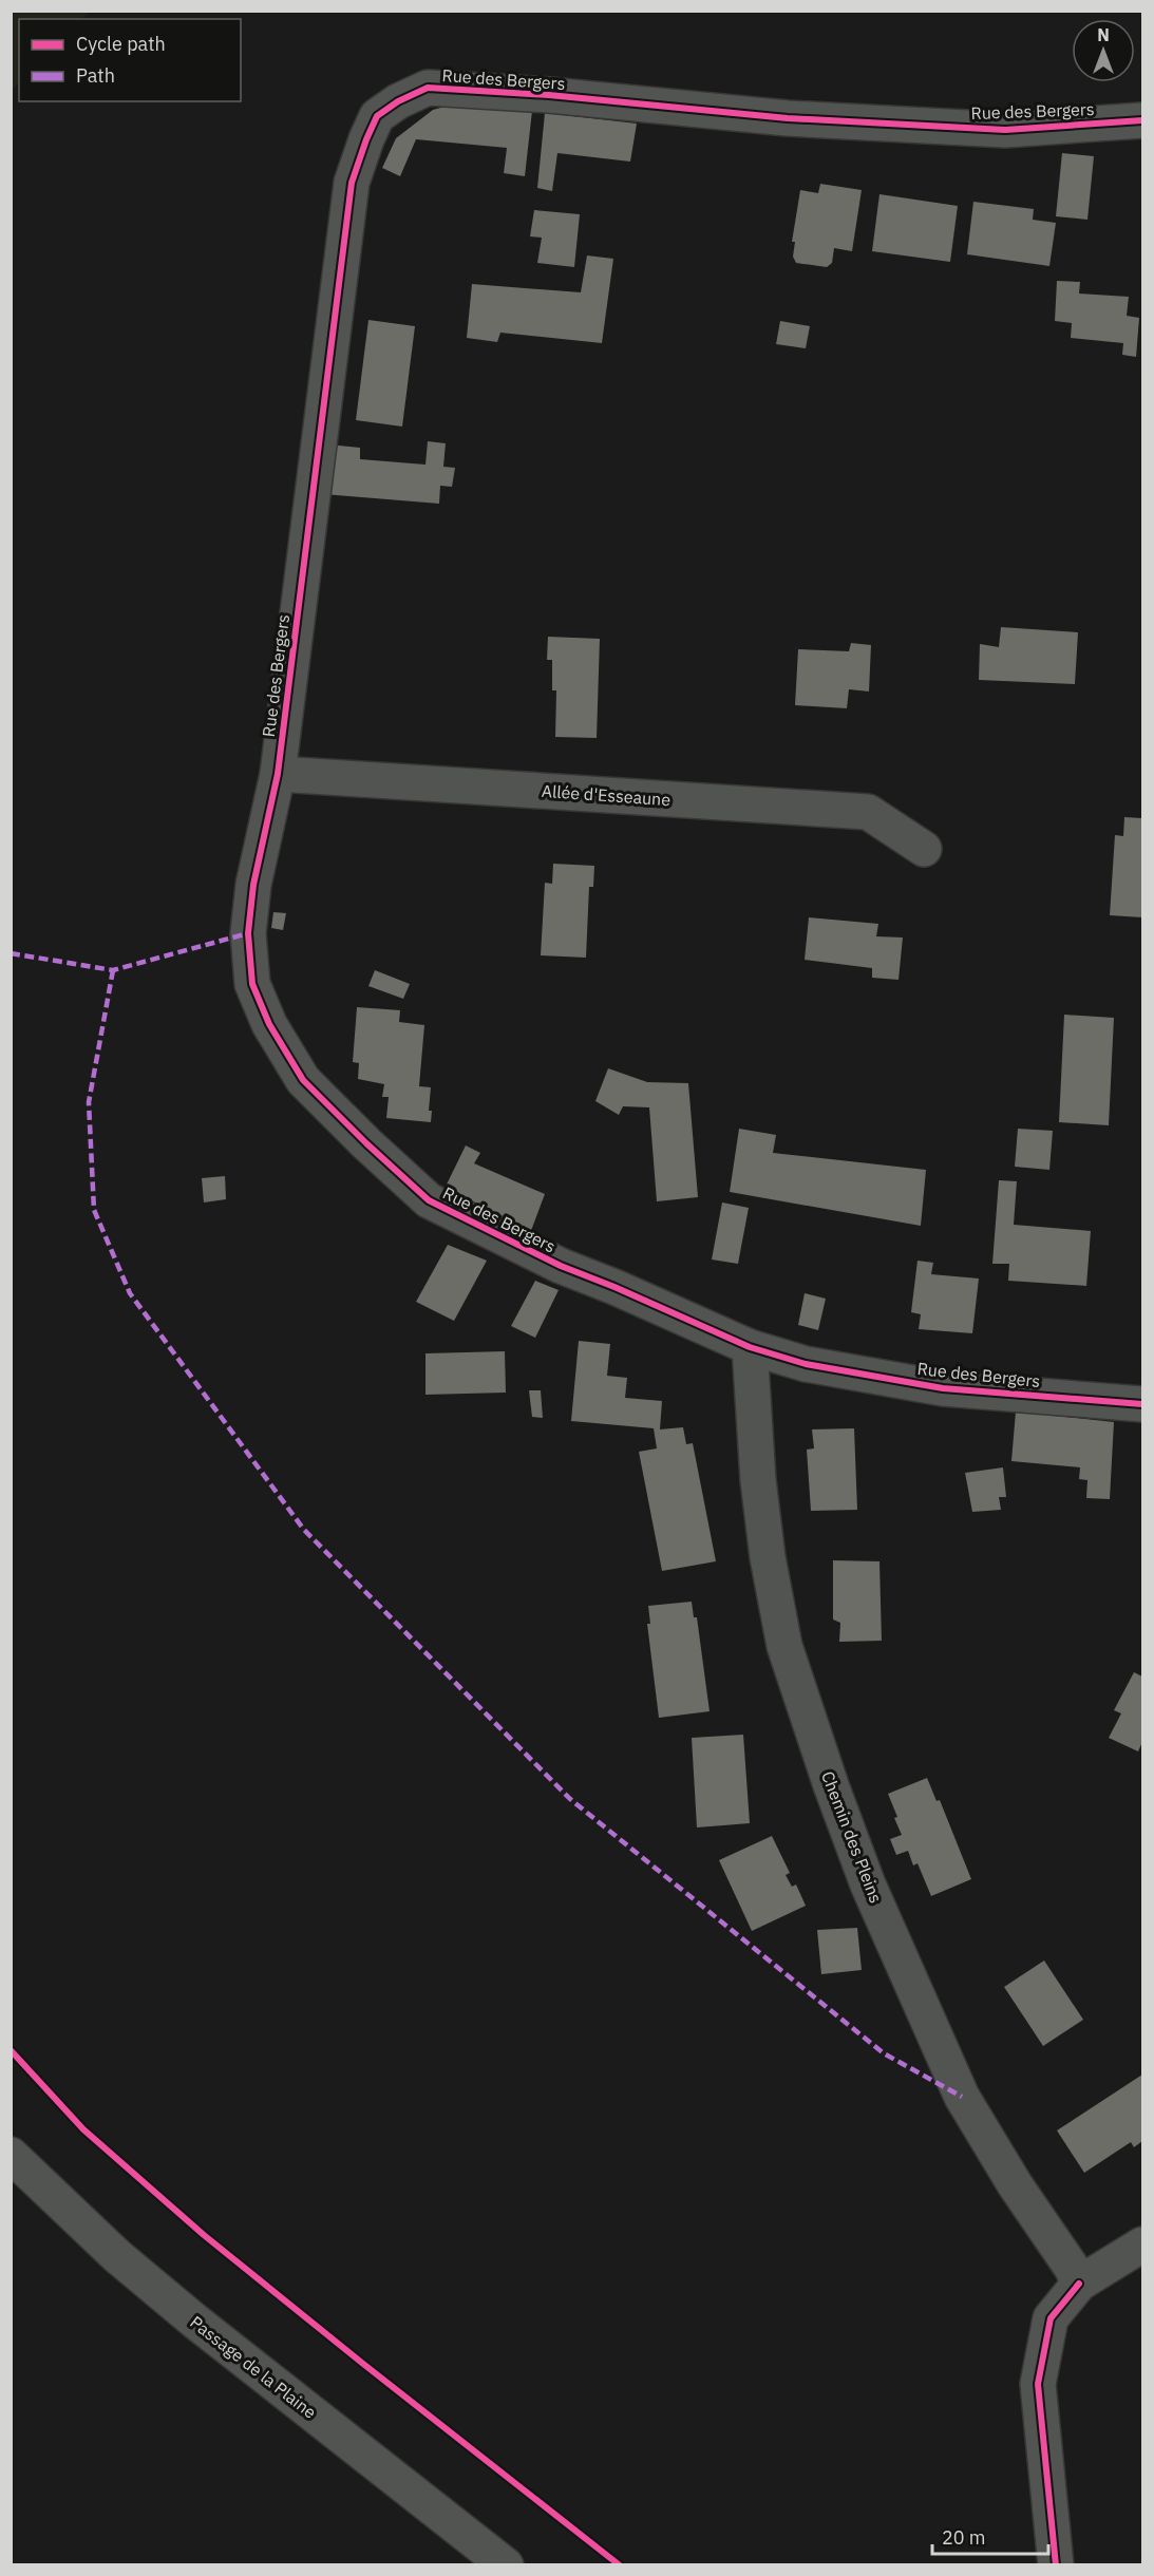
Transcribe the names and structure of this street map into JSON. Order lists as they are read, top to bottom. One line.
{"streets":{"street":["Rue des Bergers","Allée d'Esseaune","Chemin des Pleins","Passage de la Plaine"]},"crossings":[["Rue des Bergers","Allée d'Esseaune"],["Rue des Bergers","Chemin des Pleins"]],"legend":["Cycle path","Path"],"scale_bar":"20 m","north":"top"}
